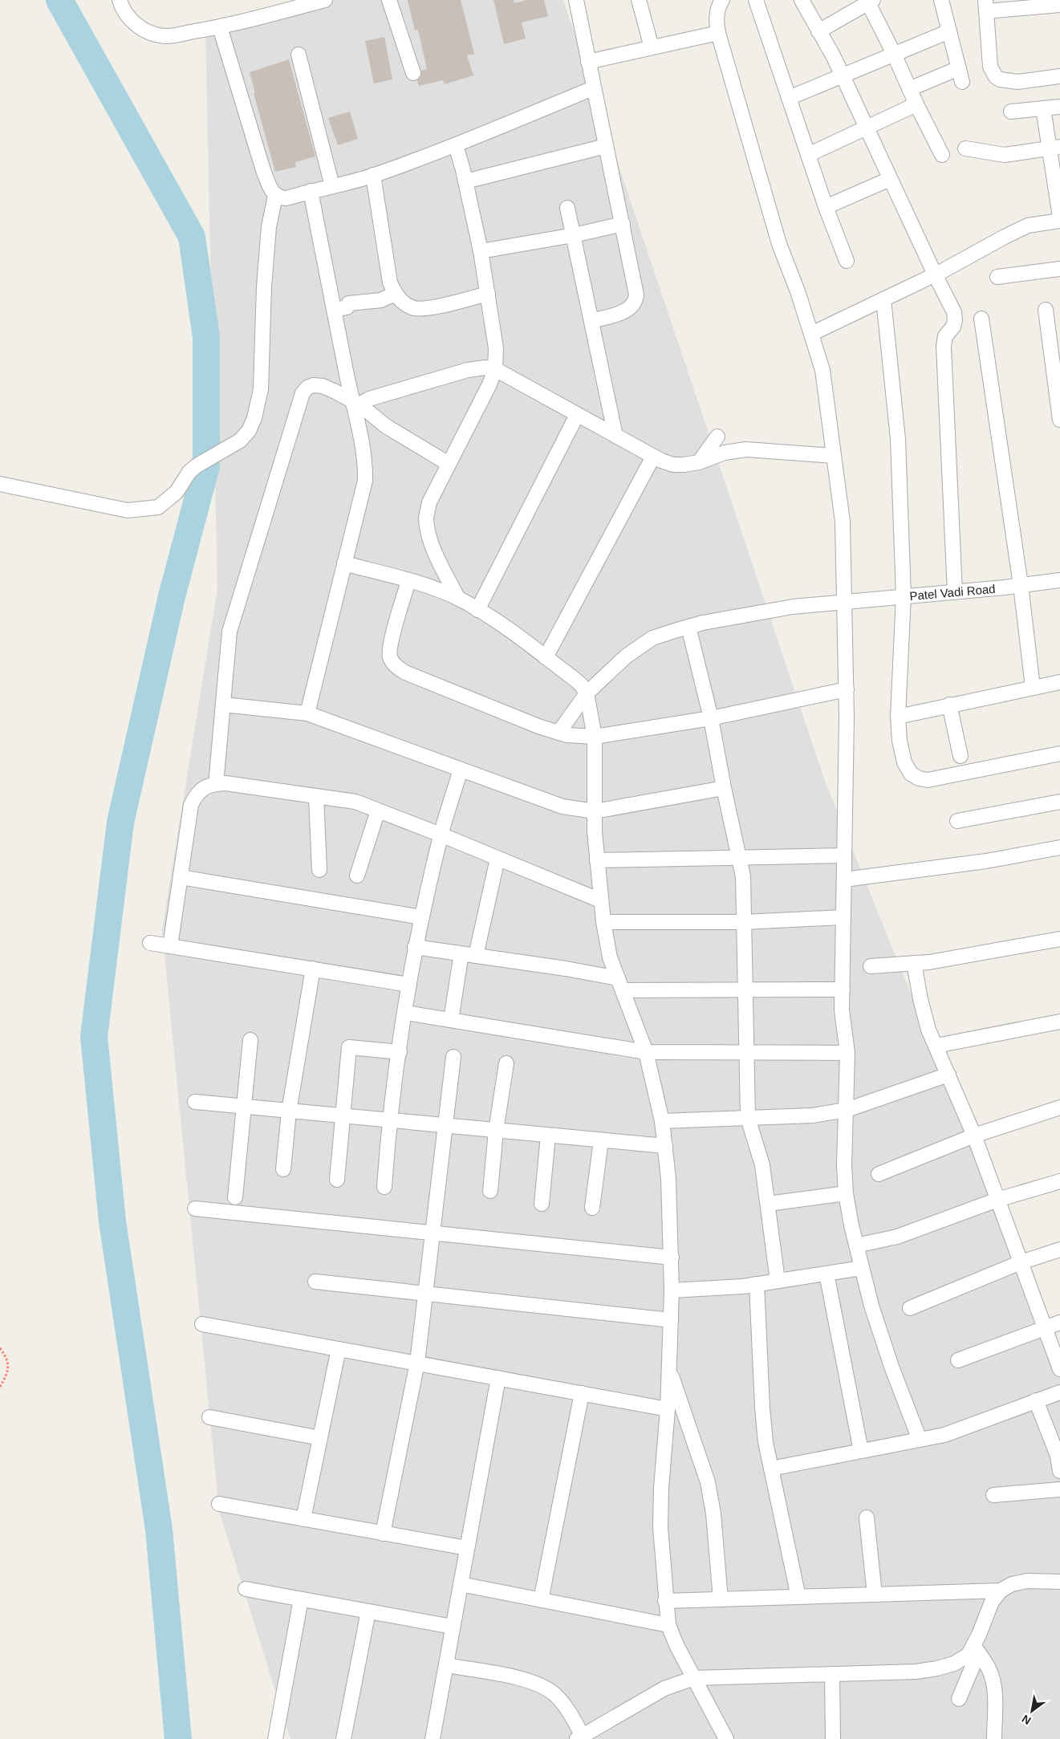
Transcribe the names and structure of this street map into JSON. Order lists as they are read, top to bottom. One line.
{"streets":{"street":["Patel Vadi Road"]},"north":"bottom left"}
